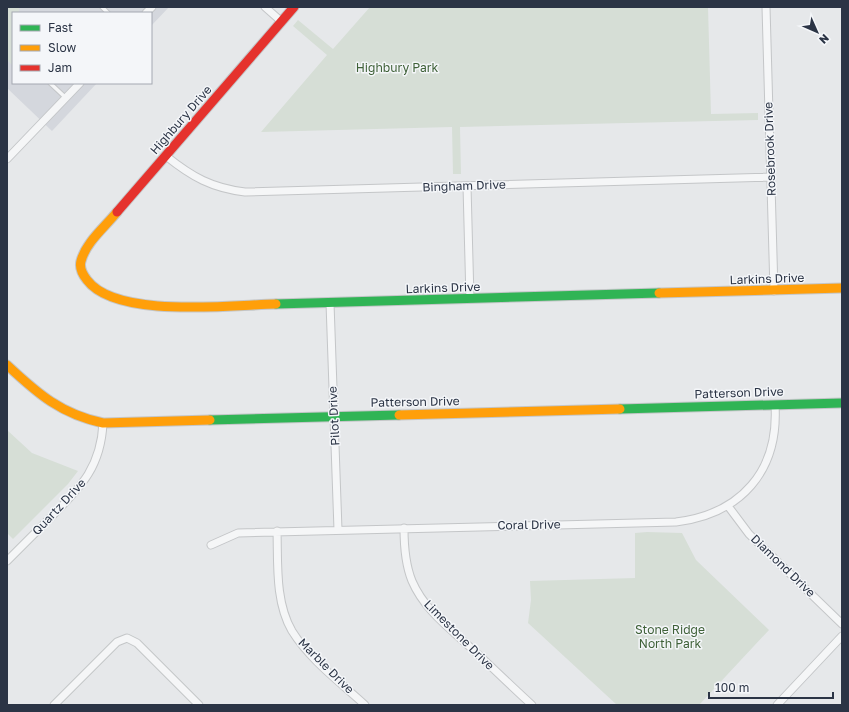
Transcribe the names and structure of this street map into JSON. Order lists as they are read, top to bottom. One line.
{"streets":{"street":["Highbury Drive","Rosebrook Drive","Bingham Drive","Larkins Drive","Patterson Drive","Pilot Drive","Quartz Drive","Coral Drive","Diamond Drive","Limestone Drive","Marble Drive"]},"crossings":[["Highbury Drive","Bingham Drive"],["Highbury Drive","Larkins Drive"],["Rosebrook Drive","Bingham Drive"],["Rosebrook Drive","Larkins Drive"],["Larkins Drive","Pilot Drive"],["Patterson Drive","Pilot Drive"],["Patterson Drive","Quartz Drive"],["Patterson Drive","Coral Drive"],["Pilot Drive","Coral Drive"],["Coral Drive","Diamond Drive"],["Coral Drive","Limestone Drive"],["Coral Drive","Marble Drive"]],"parks":["Highbury Park","Stone Ridge North Park"],"legend":["Fast","Slow","Jam"],"scale_bar":"100 m","north":"bottom right"}
